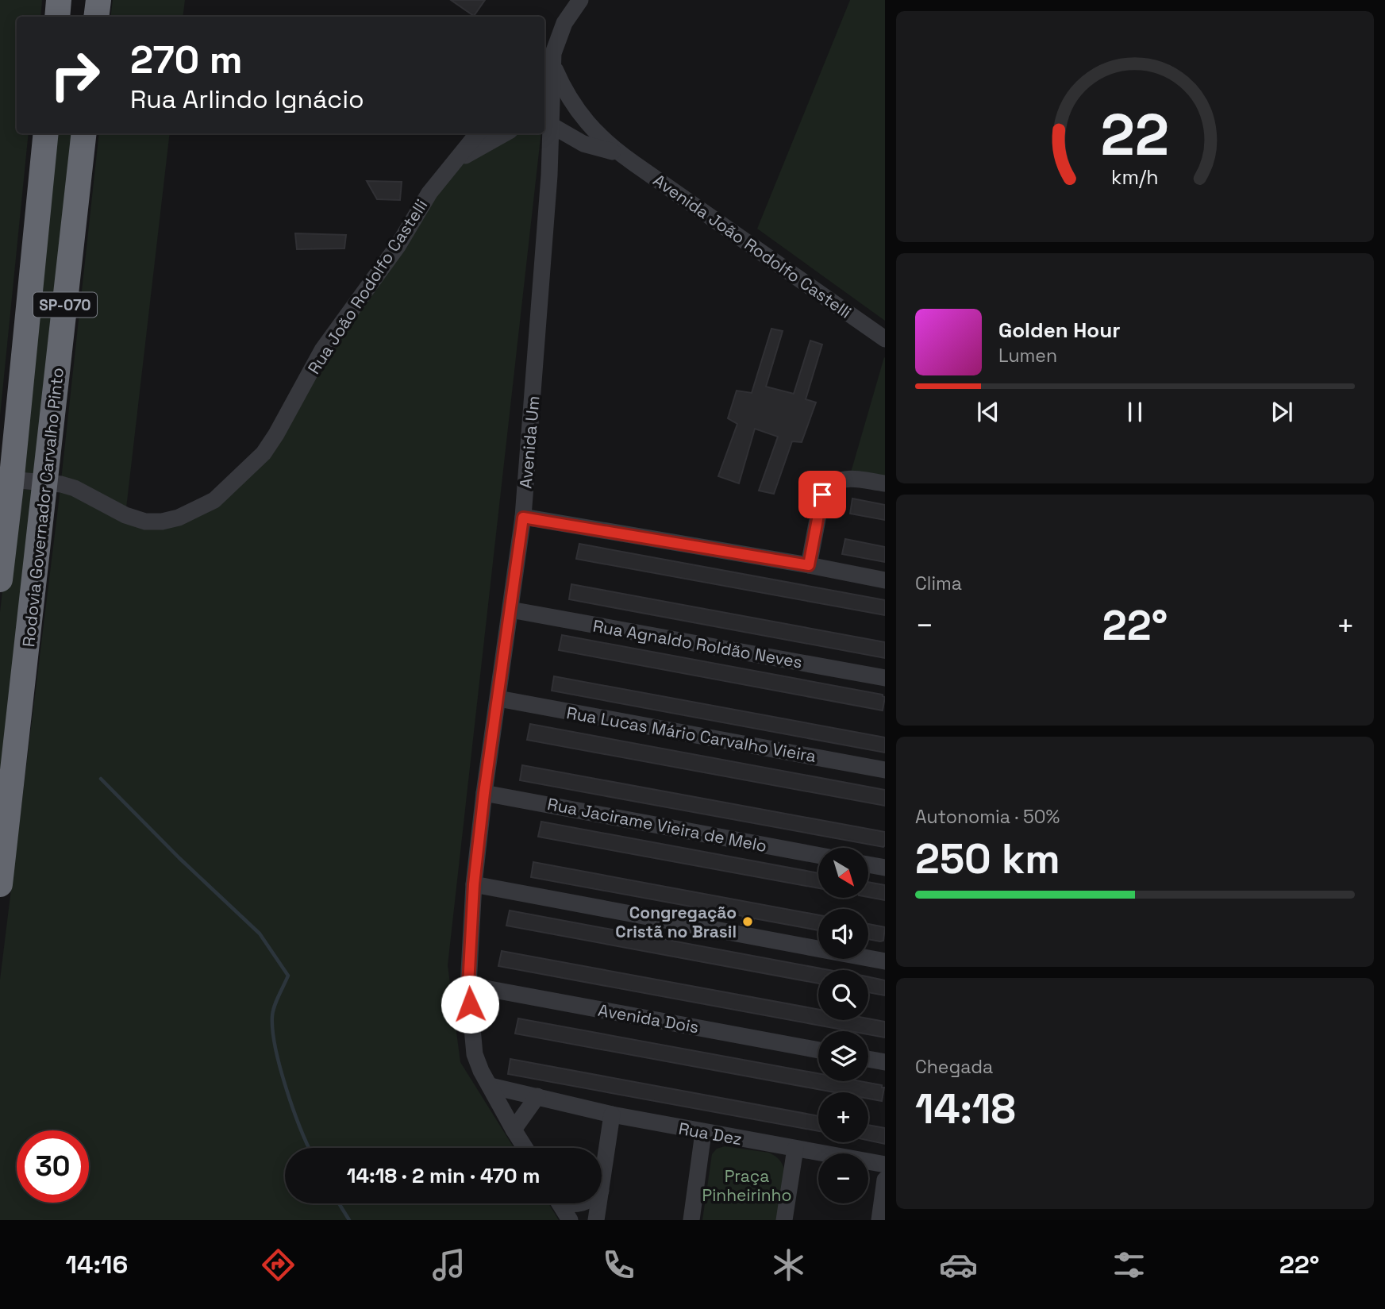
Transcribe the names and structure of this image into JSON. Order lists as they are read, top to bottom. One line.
{"streets":{"highway":["SP-070","Rodovia Governador Carvalho Pinto"],"street":["Avenida João Rodolfo Castelli","Rua João Rodolfo Castelli","Avenida Um","Rua Agnaldo Roldão Neves","Rua Lucas Mário Carvalho Vieira","Rua Jacirame Vieira de Melo","Avenida Dois","Rua Dez"]},"crossings":[["Rua João Rodolfo Castelli","Rodovia Governador Carvalho Pinto"],["Avenida Um","Rua Agnaldo Roldão Neves"],["Avenida Um","Rua Lucas Mário Carvalho Vieira"],["Avenida Um","Rua Jacirame Vieira de Melo"],["Avenida Um","Avenida Dois"],["Avenida Um","Rua Dez"]],"parks":["Praça Pinheirinho"],"places":["Congregação Cristã no Brasil"],"north":"bottom right","page":{"turn":["270 m","Rua Arlindo Ignácio"],"song":["Golden Hour","Lumen"],"tile":["Clima",["Autonomia · 50%","250 km"],["Chegada","14:18"]],"heat":["−","22°","+"],"map_buttons":["+","−"],"limit":"30","trip":"14:18 · 2 min · 470 m","tabs":["14:16","22°"],"gauge":["22","km/h"]}}
